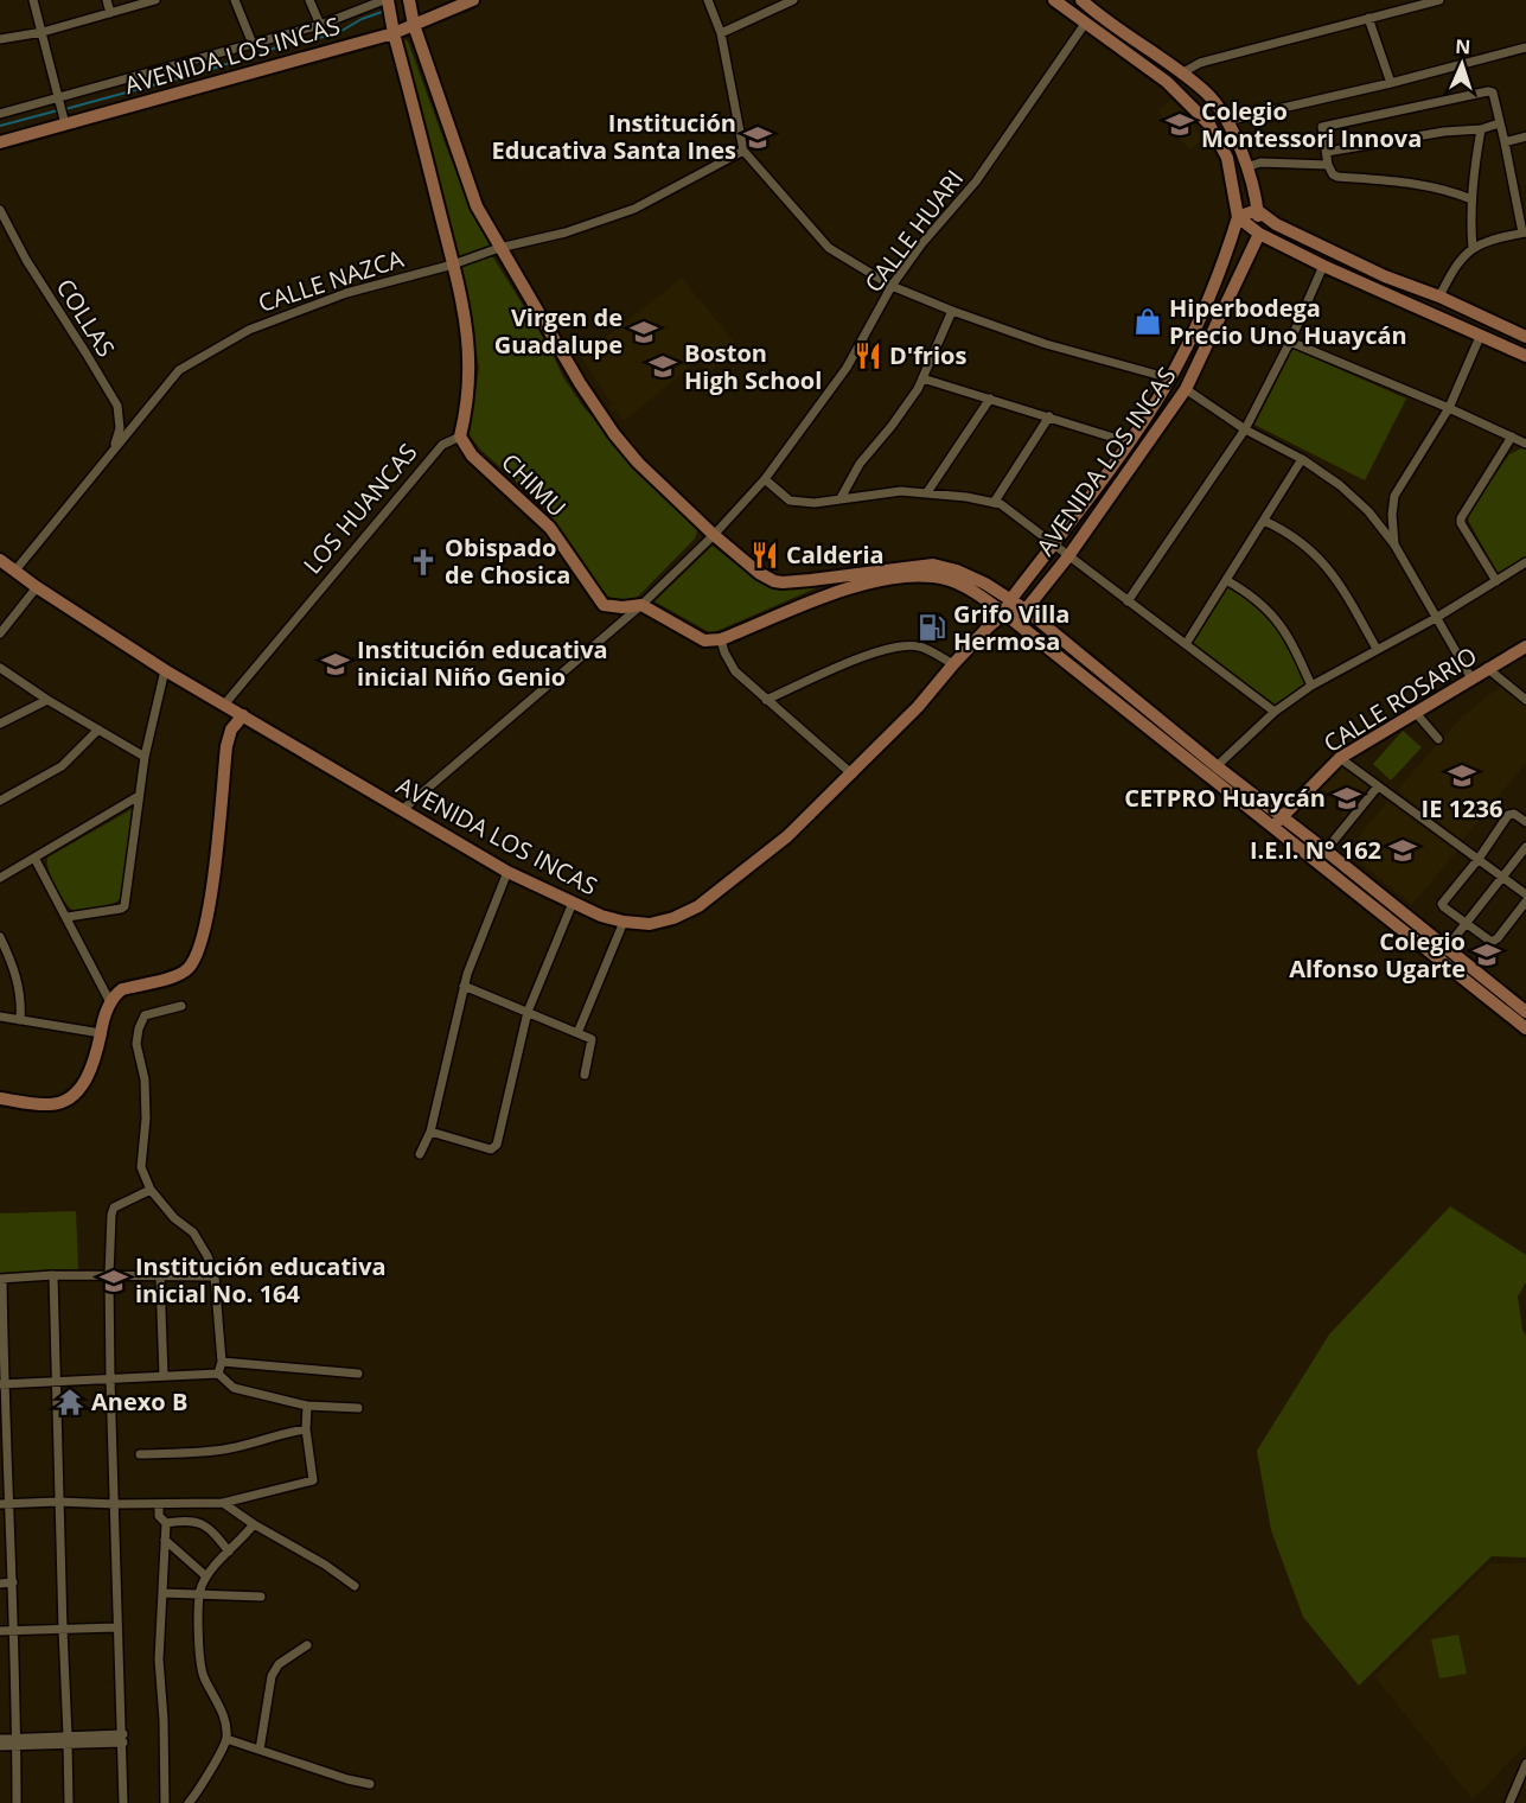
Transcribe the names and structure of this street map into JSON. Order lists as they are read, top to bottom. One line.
{"streets":{"main road":["AVENIDA LOS INCAS","CHIMU","CALLE ROSARIO"],"street":["CALLE HUARI","CALLE NAZCA","COLLAS","LOS HUANCAS"]},"crossings":[["AVENIDA LOS INCAS","CALLE HUARI"],["AVENIDA LOS INCAS","CALLE NAZCA"],["AVENIDA LOS INCAS","LOS HUANCAS"],["CALLE HUARI","CHIMU"],["CALLE NAZCA","COLLAS"],["CHIMU","LOS HUANCAS"]],"places":{"school or university":["Colegio Montessori Innova","Institución Educativa Santa Ines","Virgen de Guadalupe","Boston High School","Institución educativa inicial Niño Genio","IE 1236","CETPRO Huaycán","I.E.I. N° 162","Colegio Alfonso Ugarte","Institución educativa inicial No. 164"],"shop":["Hiperbodega Precio Uno Huaycán"],"restaurant":["D'frios","Calderia"],"church":["Obispado de Chosica"],"fuel station":["Grifo Villa Hermosa"],"temple":["Anexo B"]},"north":"top"}
